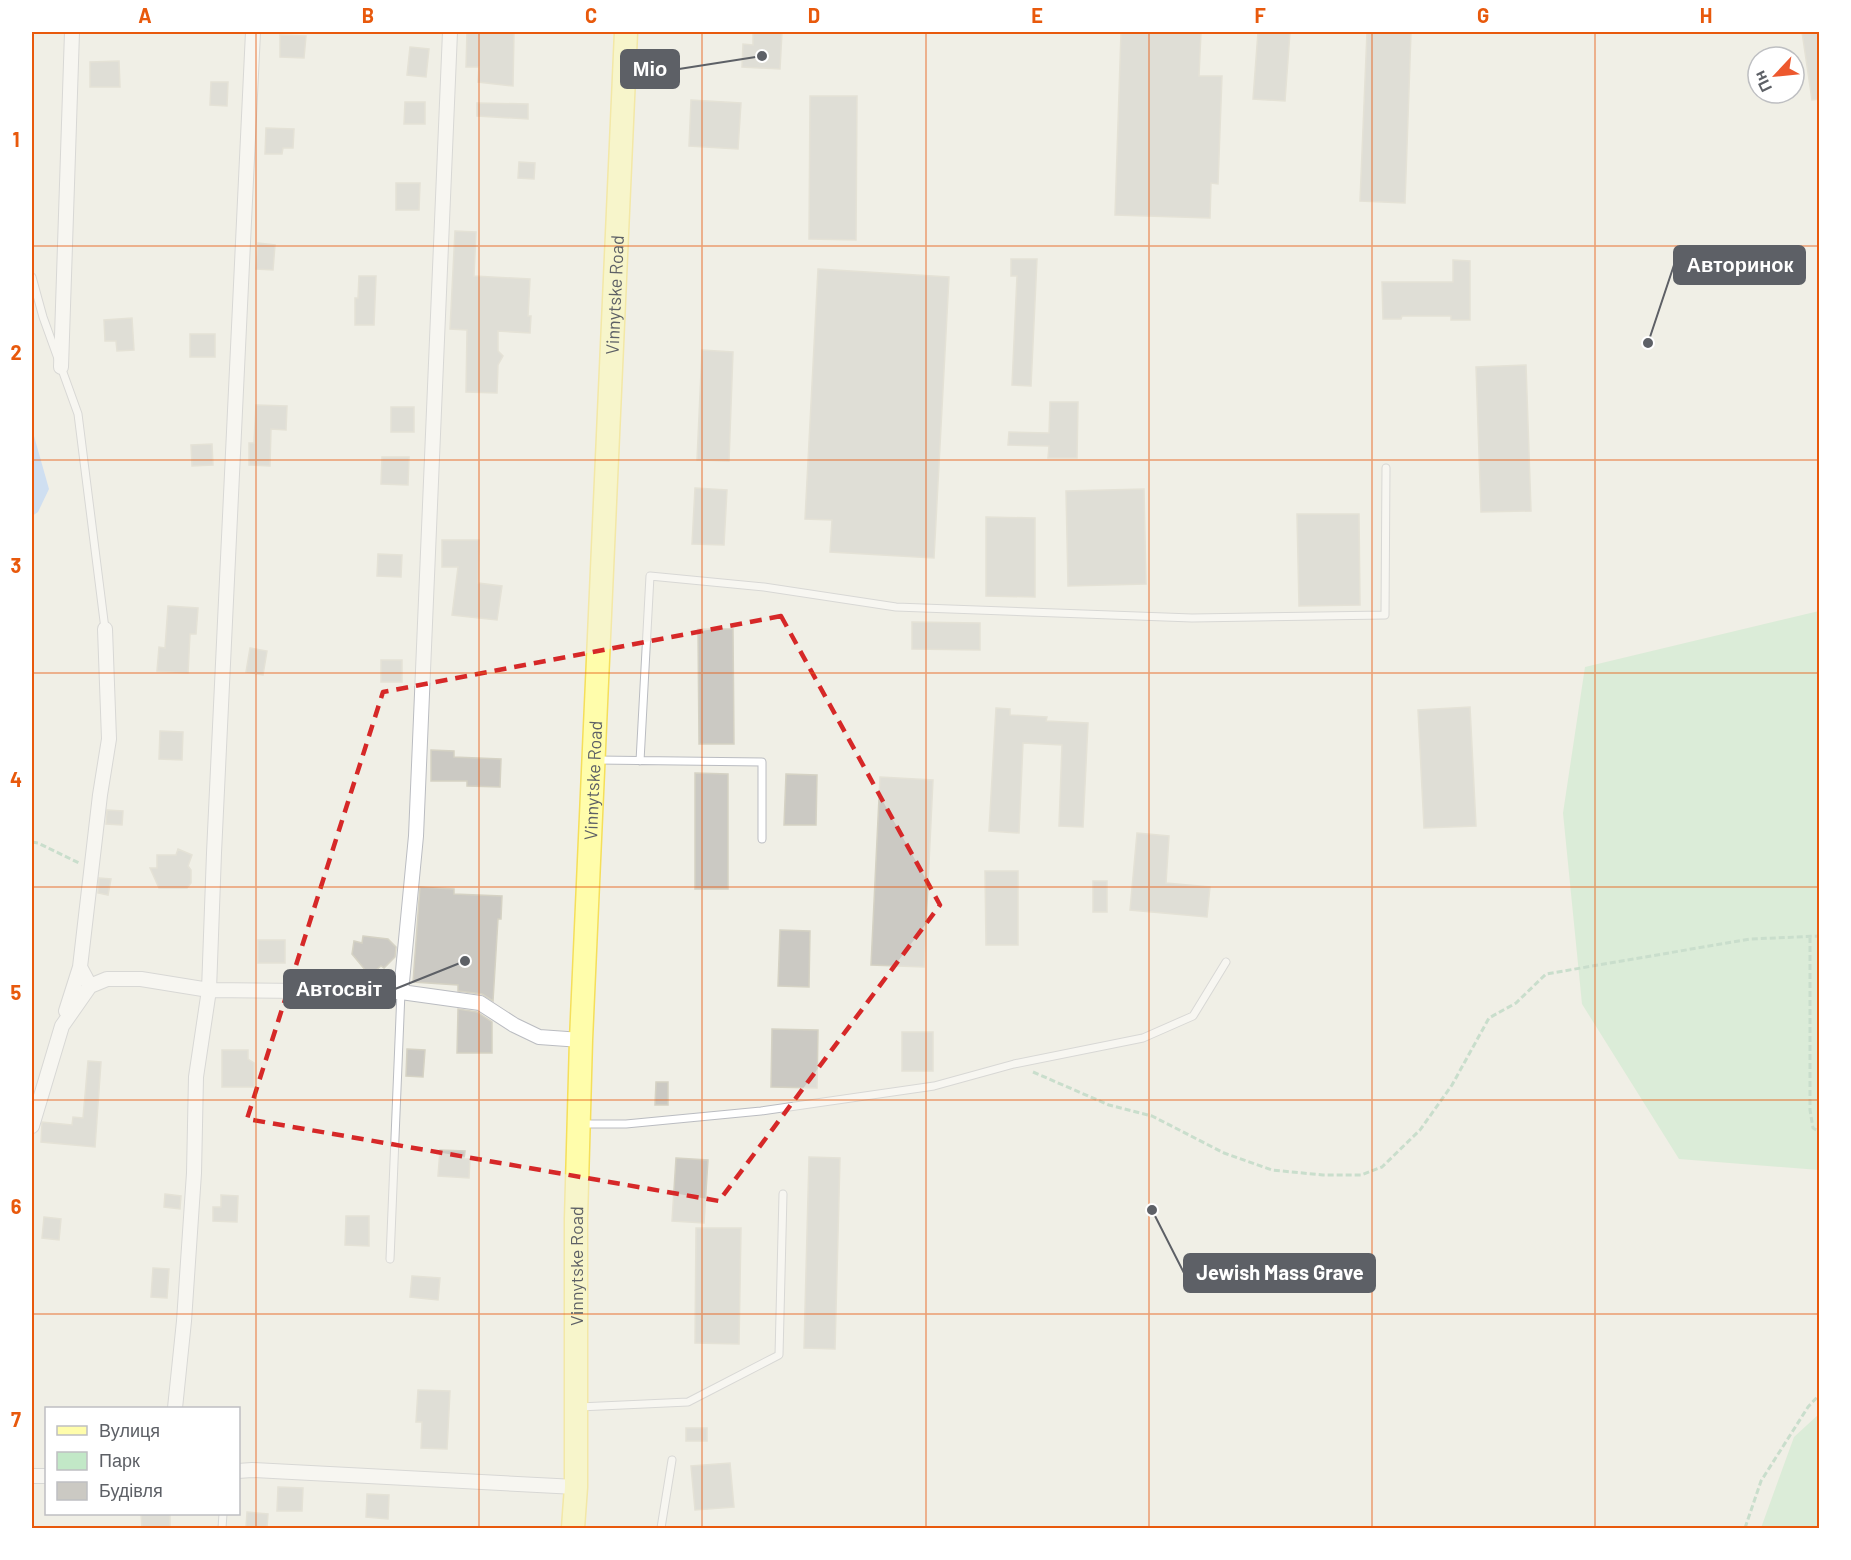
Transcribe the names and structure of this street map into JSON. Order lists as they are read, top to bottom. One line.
{"streets":{"main road":["Vinnytske Road"]},"places":["Міо","Авторинок","Автосвіт","Jewish Mass Grave"],"legend":["Вулиця","Парк","Будівля"],"north":"bottom left","grid":{"columns":["A","B","C","D","E","F","G","H"],"rows":["1","2","3","4","5","6","7"]}}
